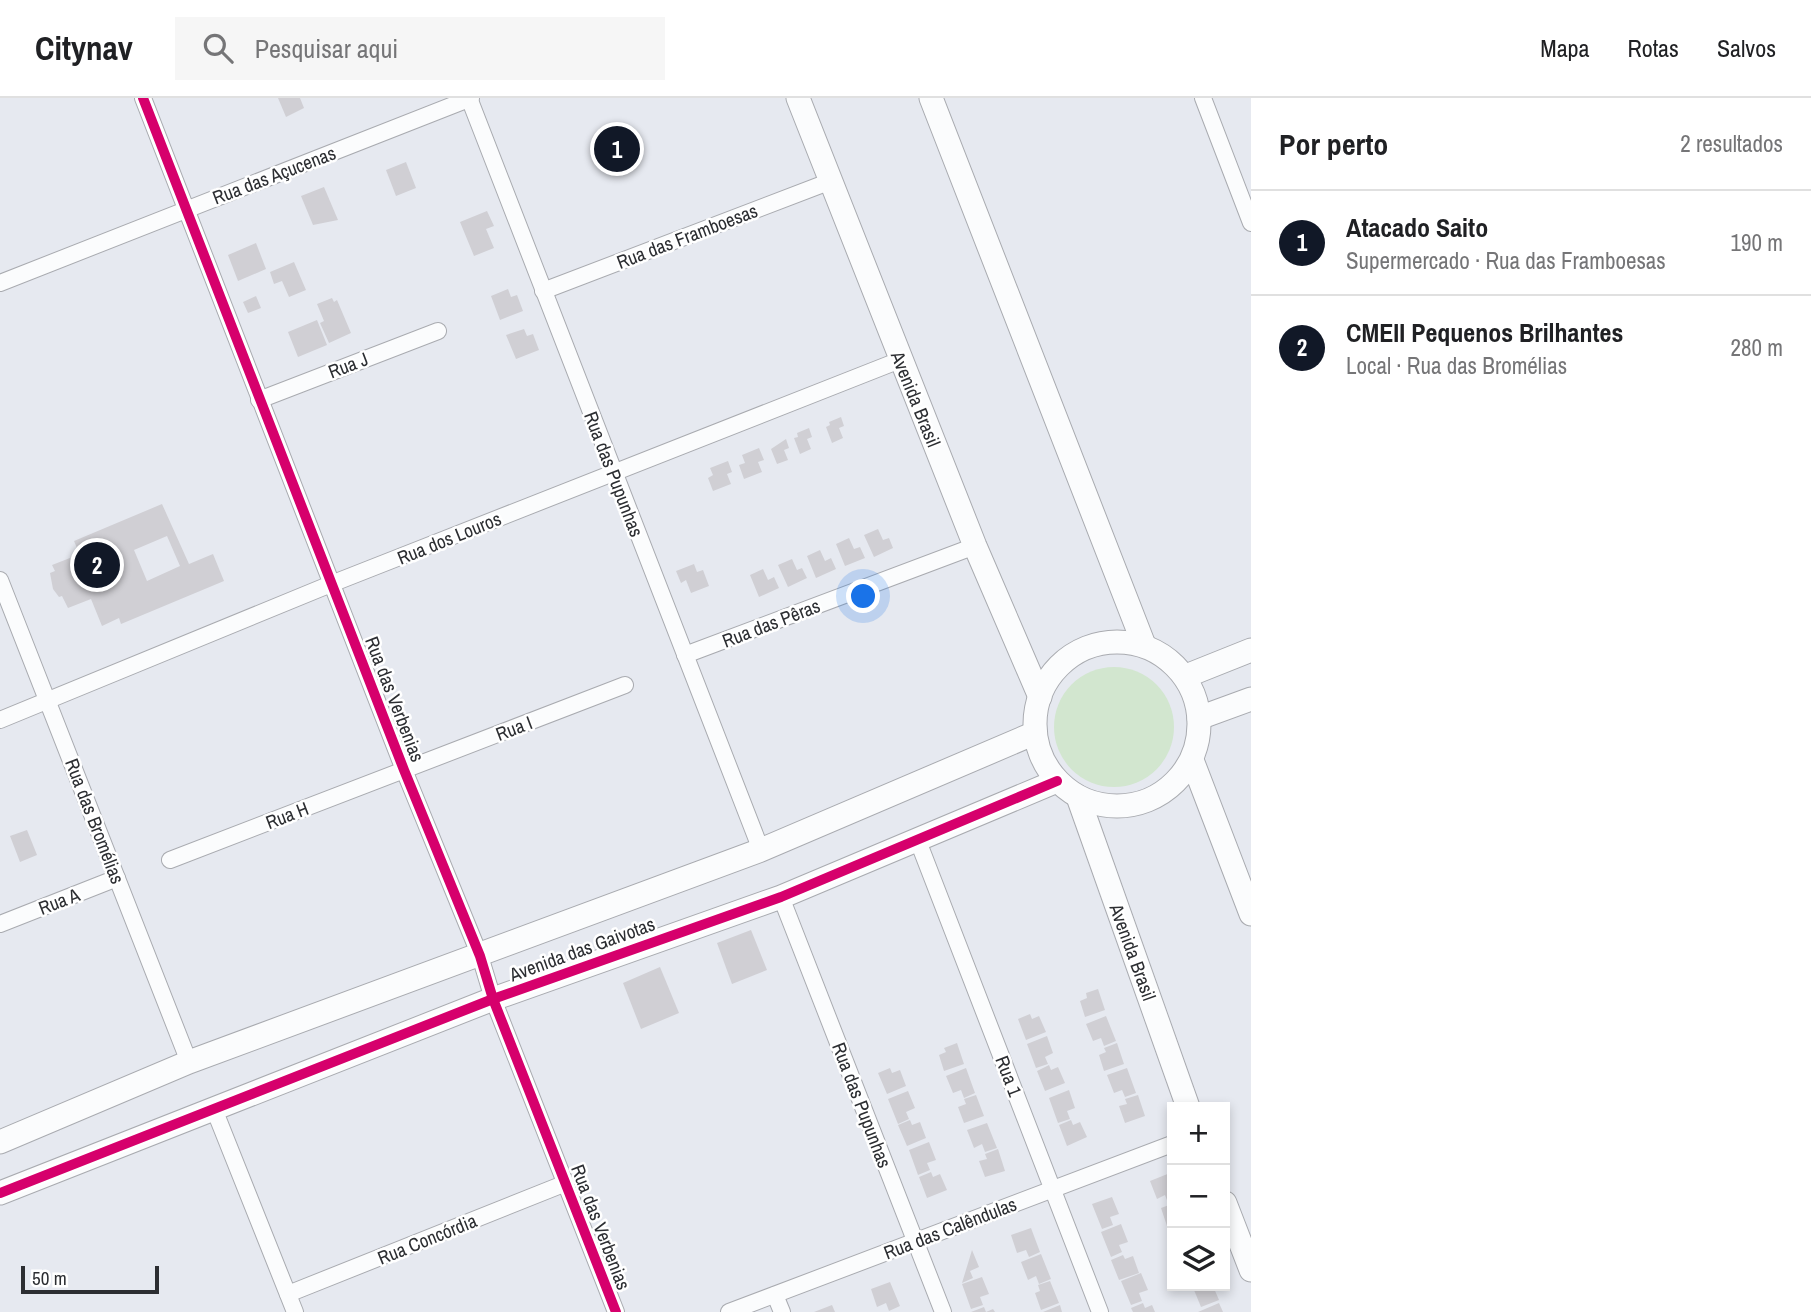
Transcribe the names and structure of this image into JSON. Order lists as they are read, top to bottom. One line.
{"streets":{"street":["Rua das Açucenas","Rua das Framboesas","Rua J","Avenida Brasil","Rua das Pupunhas","Rua dos Louros","Rua das Pêras","Rua das Verbenias","Rua I","Rua H","Rua das Bromélias","Rua A","Avenida das Gaivotas","Rua 1","Rua das Calêndulas","Rua Concórdia"]},"crossings":[["Rua das Açucenas","Rua das Pupunhas"],["Rua das Açucenas","Rua das Verbenias"],["Rua das Framboesas","Avenida Brasil"],["Rua das Framboesas","Rua das Pupunhas"],["Rua J","Rua das Verbenias"],["Avenida Brasil","Rua dos Louros"],["Avenida Brasil","Rua das Pêras"],["Avenida Brasil","Avenida das Gaivotas"],["Rua das Pupunhas","Rua dos Louros"],["Rua das Pupunhas","Rua das Pêras"],["Rua das Pupunhas","Avenida das Gaivotas"],["Rua das Pupunhas","Rua das Calêndulas"],["Rua dos Louros","Rua das Verbenias"],["Rua dos Louros","Rua das Bromélias"],["Rua das Verbenias","Rua I"],["Rua das Verbenias","Rua H"],["Rua das Verbenias","Avenida das Gaivotas"],["Rua das Verbenias","Rua Concórdia"],["Rua I","Rua H"],["Rua das Bromélias","Rua A"],["Rua das Bromélias","Avenida das Gaivotas"],["Avenida das Gaivotas","Rua 1"],["Rua 1","Rua das Calêndulas"]],"scale_bar":"50 m","page":{"header":"Citynav","search":"Pesquisar aqui","nav":["Mapa","Rotas","Salvos"],"heading":["Por perto","2 resultados"],"pins":["1","2"],"list":[{"mark":"1","name":"Atacado Saito","note":"Supermercado · Rua das Framboesas","value":"190 m"},{"mark":"2","name":"CMEII Pequenos Brilhantes","note":"Local · Rua das Bromélias","value":"280 m"}],"map_buttons":["+","−"],"scale":"50 m"}}
